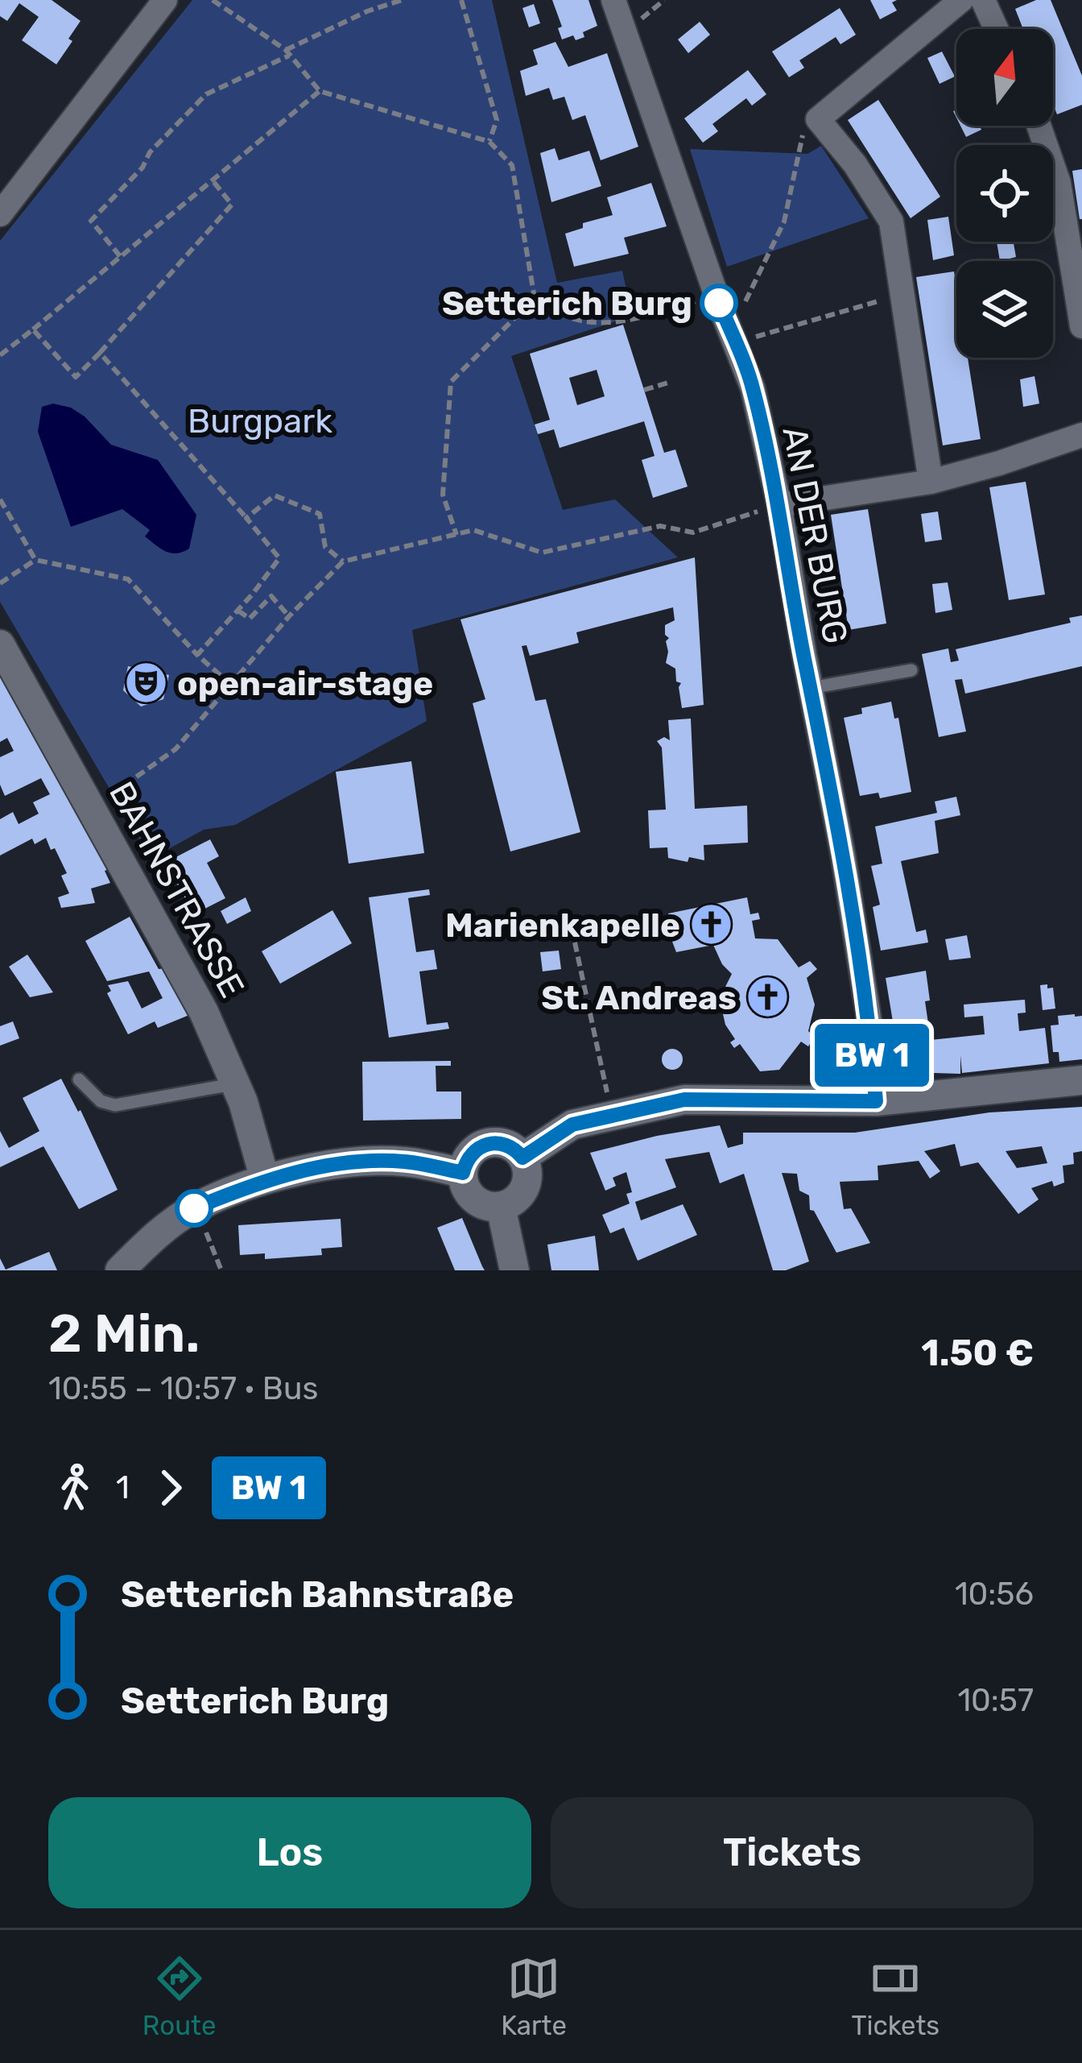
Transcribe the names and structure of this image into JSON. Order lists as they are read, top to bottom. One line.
{"streets":{"main road":["BAHNSTRASSE"],"street":["AN DER BURG"]},"parks":["Burgpark"],"places":{"other":["Setterich Burg"],"theatre":["open-air-stage"],"church":["Marienkapelle","St. Andreas"]},"north":"top","page":{"on_map":"BW 1","heading":["2 Min.","10:55 – 10:57 · Bus","1.50 €"],"legs":["1","BW 1"],"list":[{"name":"Setterich Bahnstraße","value":"10:56"},{"name":"Setterich Burg","value":"10:57"}],"buttons":["Los","Tickets"],"tabs":["Route","Karte","Tickets"]}}
